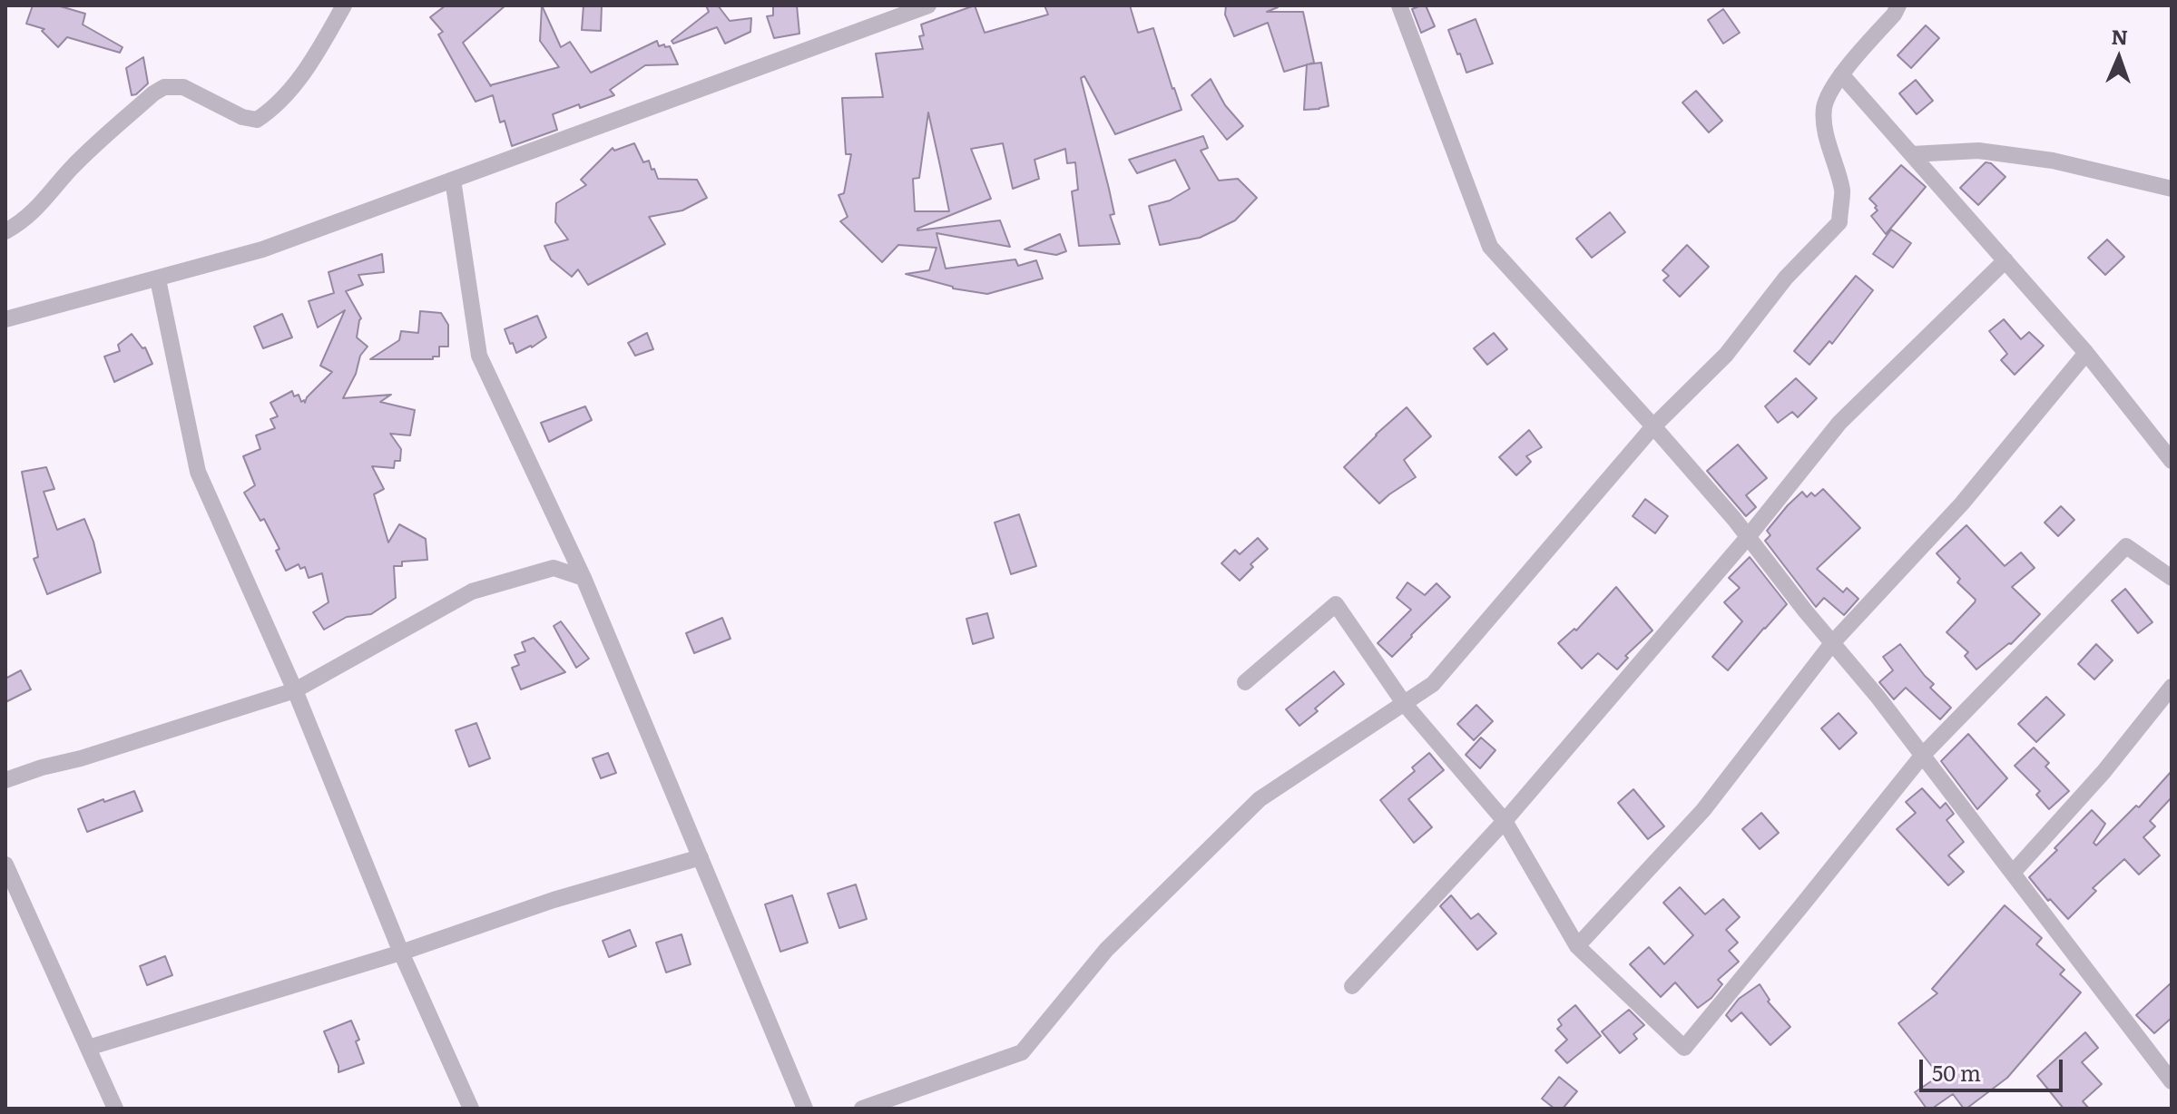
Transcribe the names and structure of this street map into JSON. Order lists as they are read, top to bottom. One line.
{"scale_bar":"50 m","north":"top"}
